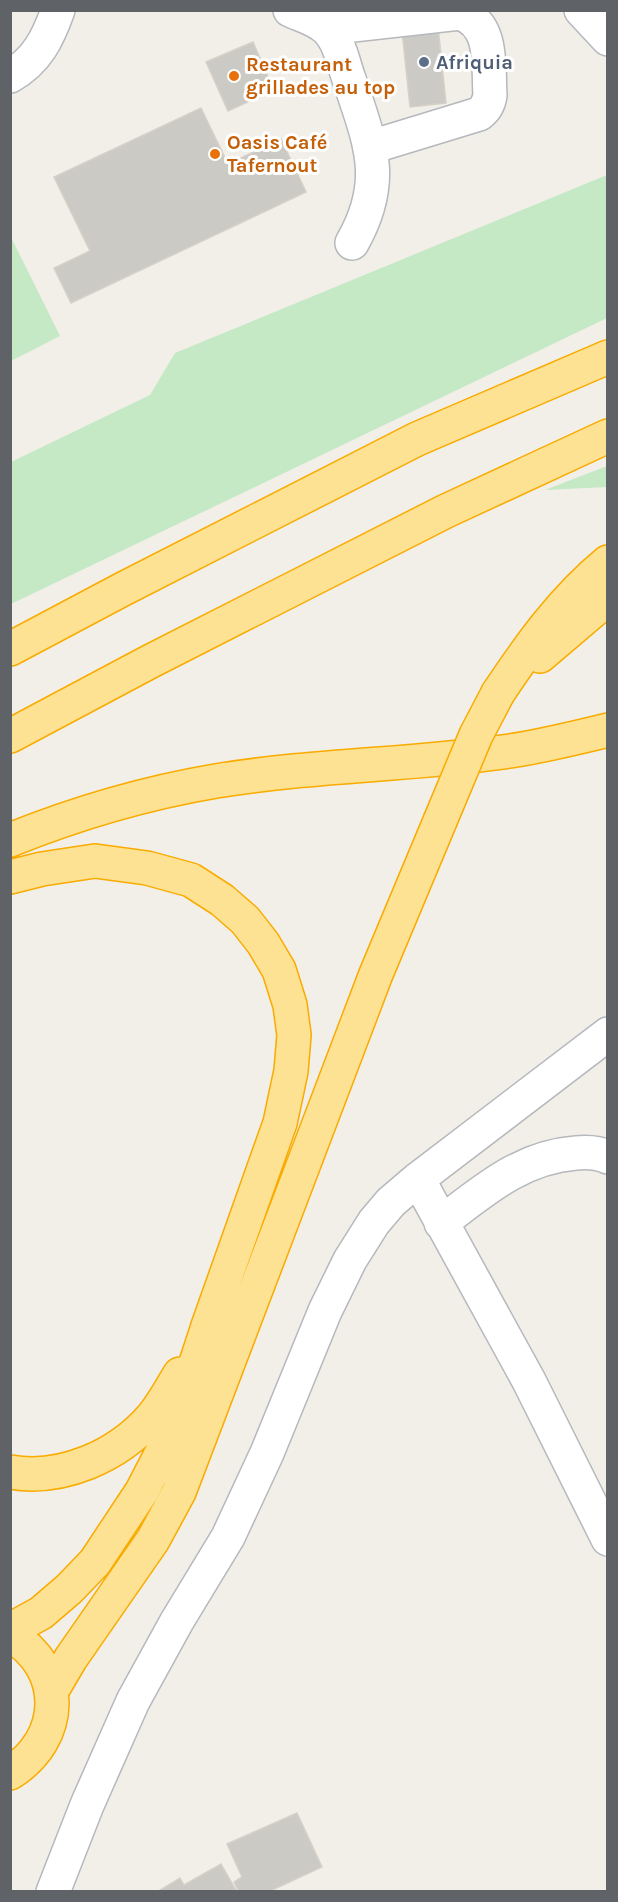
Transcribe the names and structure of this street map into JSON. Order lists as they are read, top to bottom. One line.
{"places":["Afriquia","Restaurant grillades au top","Oasis Café Tafernout"]}
